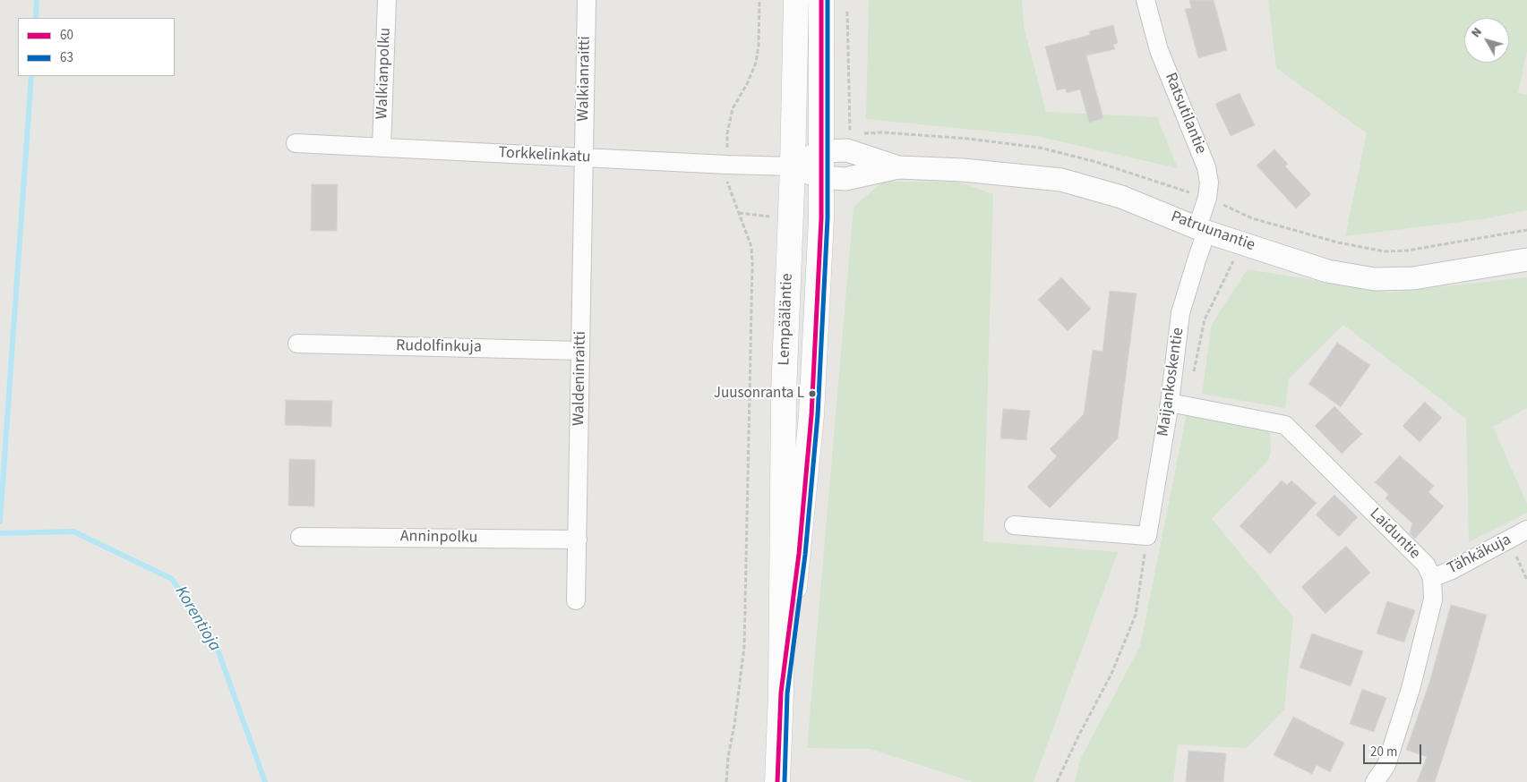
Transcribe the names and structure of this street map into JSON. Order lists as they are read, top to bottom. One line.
{"streets":{"main road":["Lempääläntie"],"street":["Walkianpolku","Walkianraitti","Ratsutilantie","Torkkelinkatu","Patruunantie","Rudolfinkuja","Waldeninraitti","Maijankoskentie","Laiduntie","Anninpolku","Tähkäkuja"]},"crossings":[["Walkianpolku","Torkkelinkatu"],["Walkianraitti","Torkkelinkatu"],["Walkianraitti","Waldeninraitti"],["Ratsutilantie","Patruunantie"],["Ratsutilantie","Maijankoskentie"],["Torkkelinkatu","Patruunantie"],["Torkkelinkatu","Lempääläntie"],["Torkkelinkatu","Waldeninraitti"],["Patruunantie","Lempääläntie"],["Patruunantie","Maijankoskentie"],["Rudolfinkuja","Waldeninraitti"],["Waldeninraitti","Anninpolku"],["Maijankoskentie","Laiduntie"],["Laiduntie","Tähkäkuja"]],"water":["Korentioja"],"places":["Juusonranta L"],"lines":["transit line 60","transit line 63"],"legend":["60","63"],"scale_bar":"20 m","north":"top left"}
